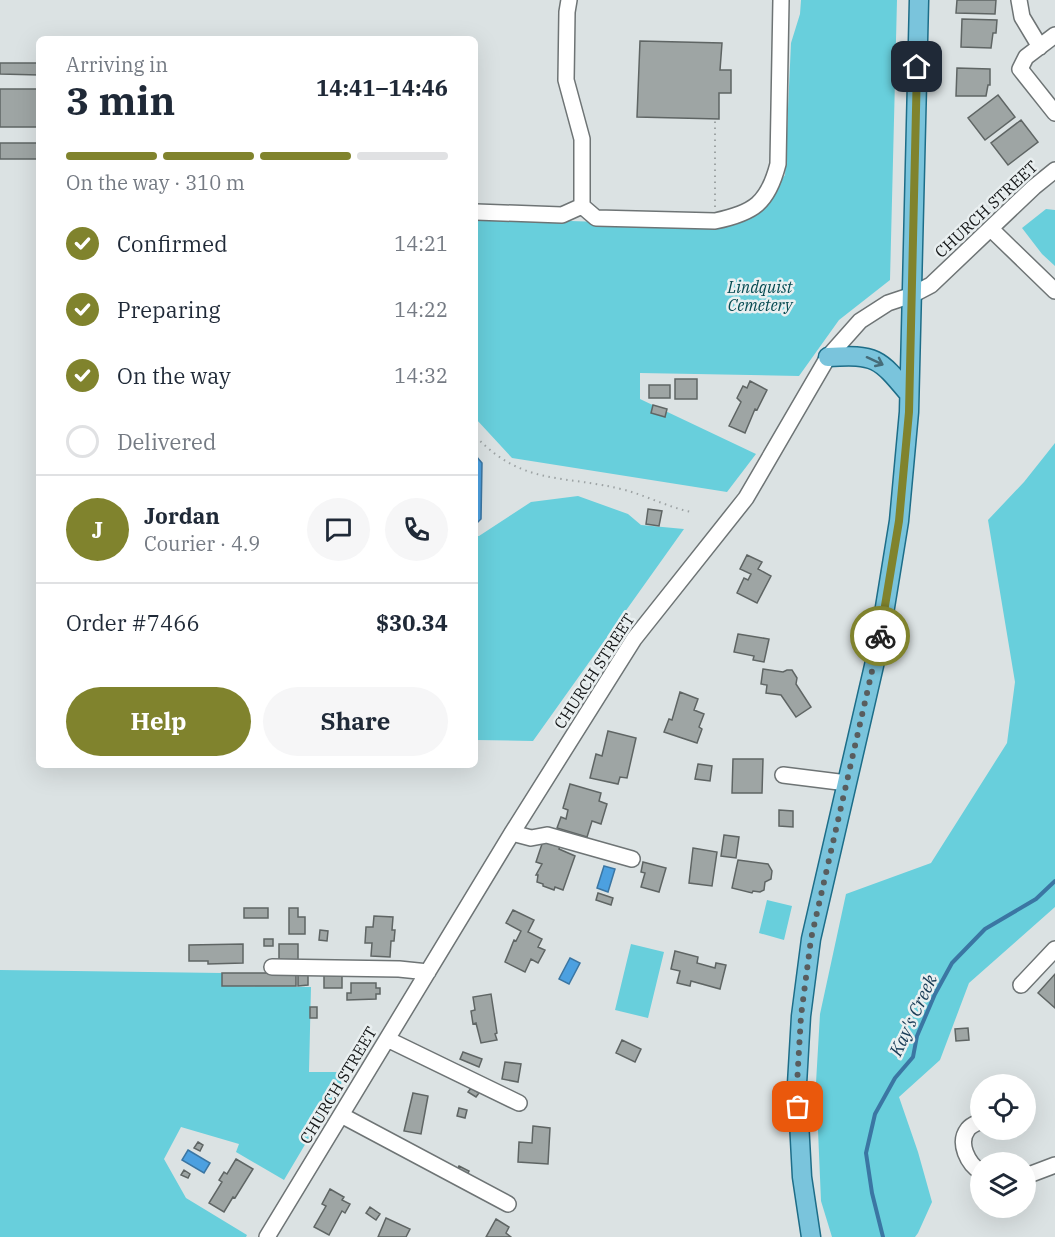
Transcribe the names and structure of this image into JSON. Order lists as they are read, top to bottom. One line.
{"streets":{"street":["CHURCH STREET"]},"water":["Kay's Creek"],"parks":["Lindquist Cemetery"],"page":{"heading":["3 min","Arriving in","14:41–14:46"],"panel":["Jordan","Courier · 4.9","Order #7466","$30.34"],"bar":"On the way · 310 m","list":[["Confirmed","14:21"],["Preparing","14:22"],["On the way","14:32"],"Delivered"],"round":"J","buttons":["Help","Share"]}}
